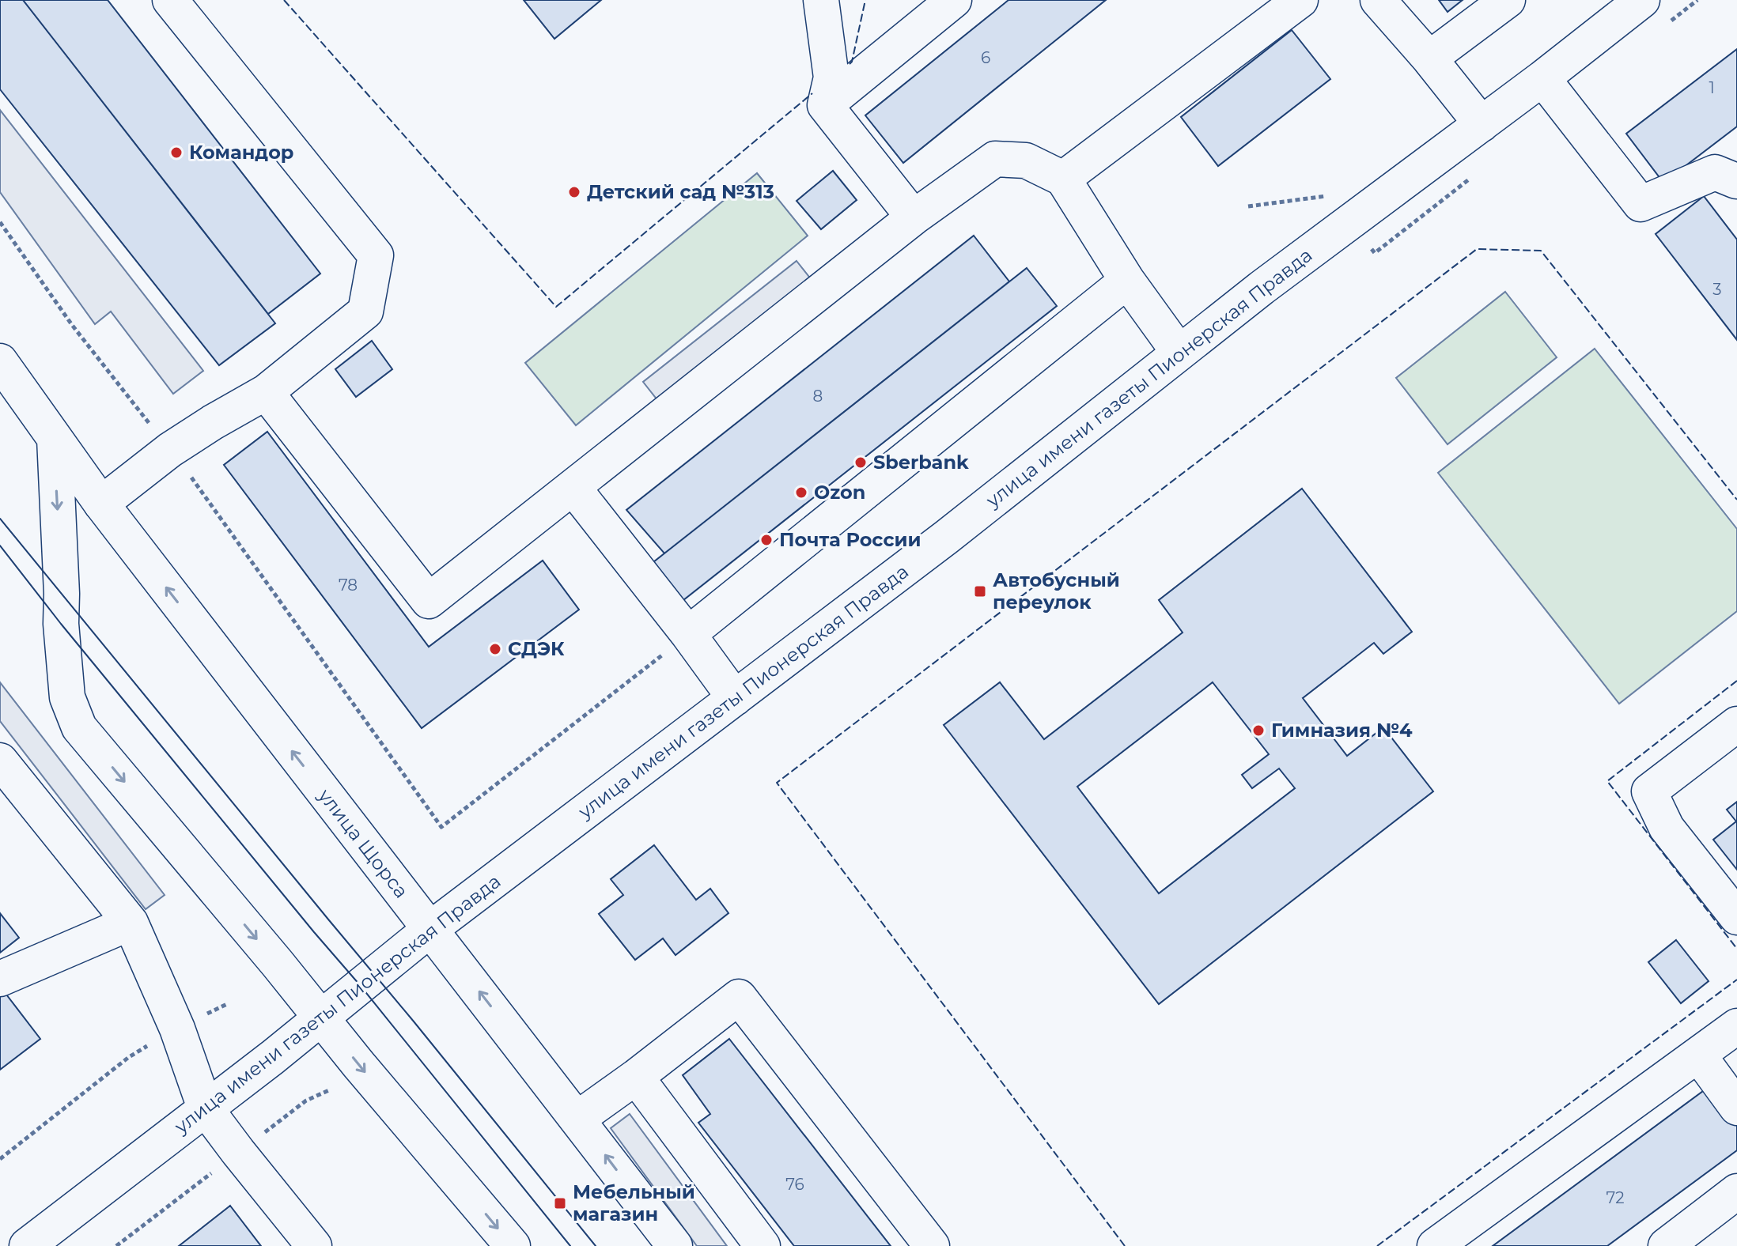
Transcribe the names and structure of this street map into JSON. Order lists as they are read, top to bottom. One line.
{"streets":{"street":["улица имени газеты Пионерская Правда","улица Щорса"]},"crossings":[["улица имени газеты Пионерская Правда","улица Щорса"]],"places":{"other":["Командор","Детский сад №313","Sberbank","Ozon","Почта России","СДЭК","Гимназия №4"],"transit":["Автобусный переулок","Мебельный магазин"]},"house_numbers":["6","1","3","8","78","76","72"]}
